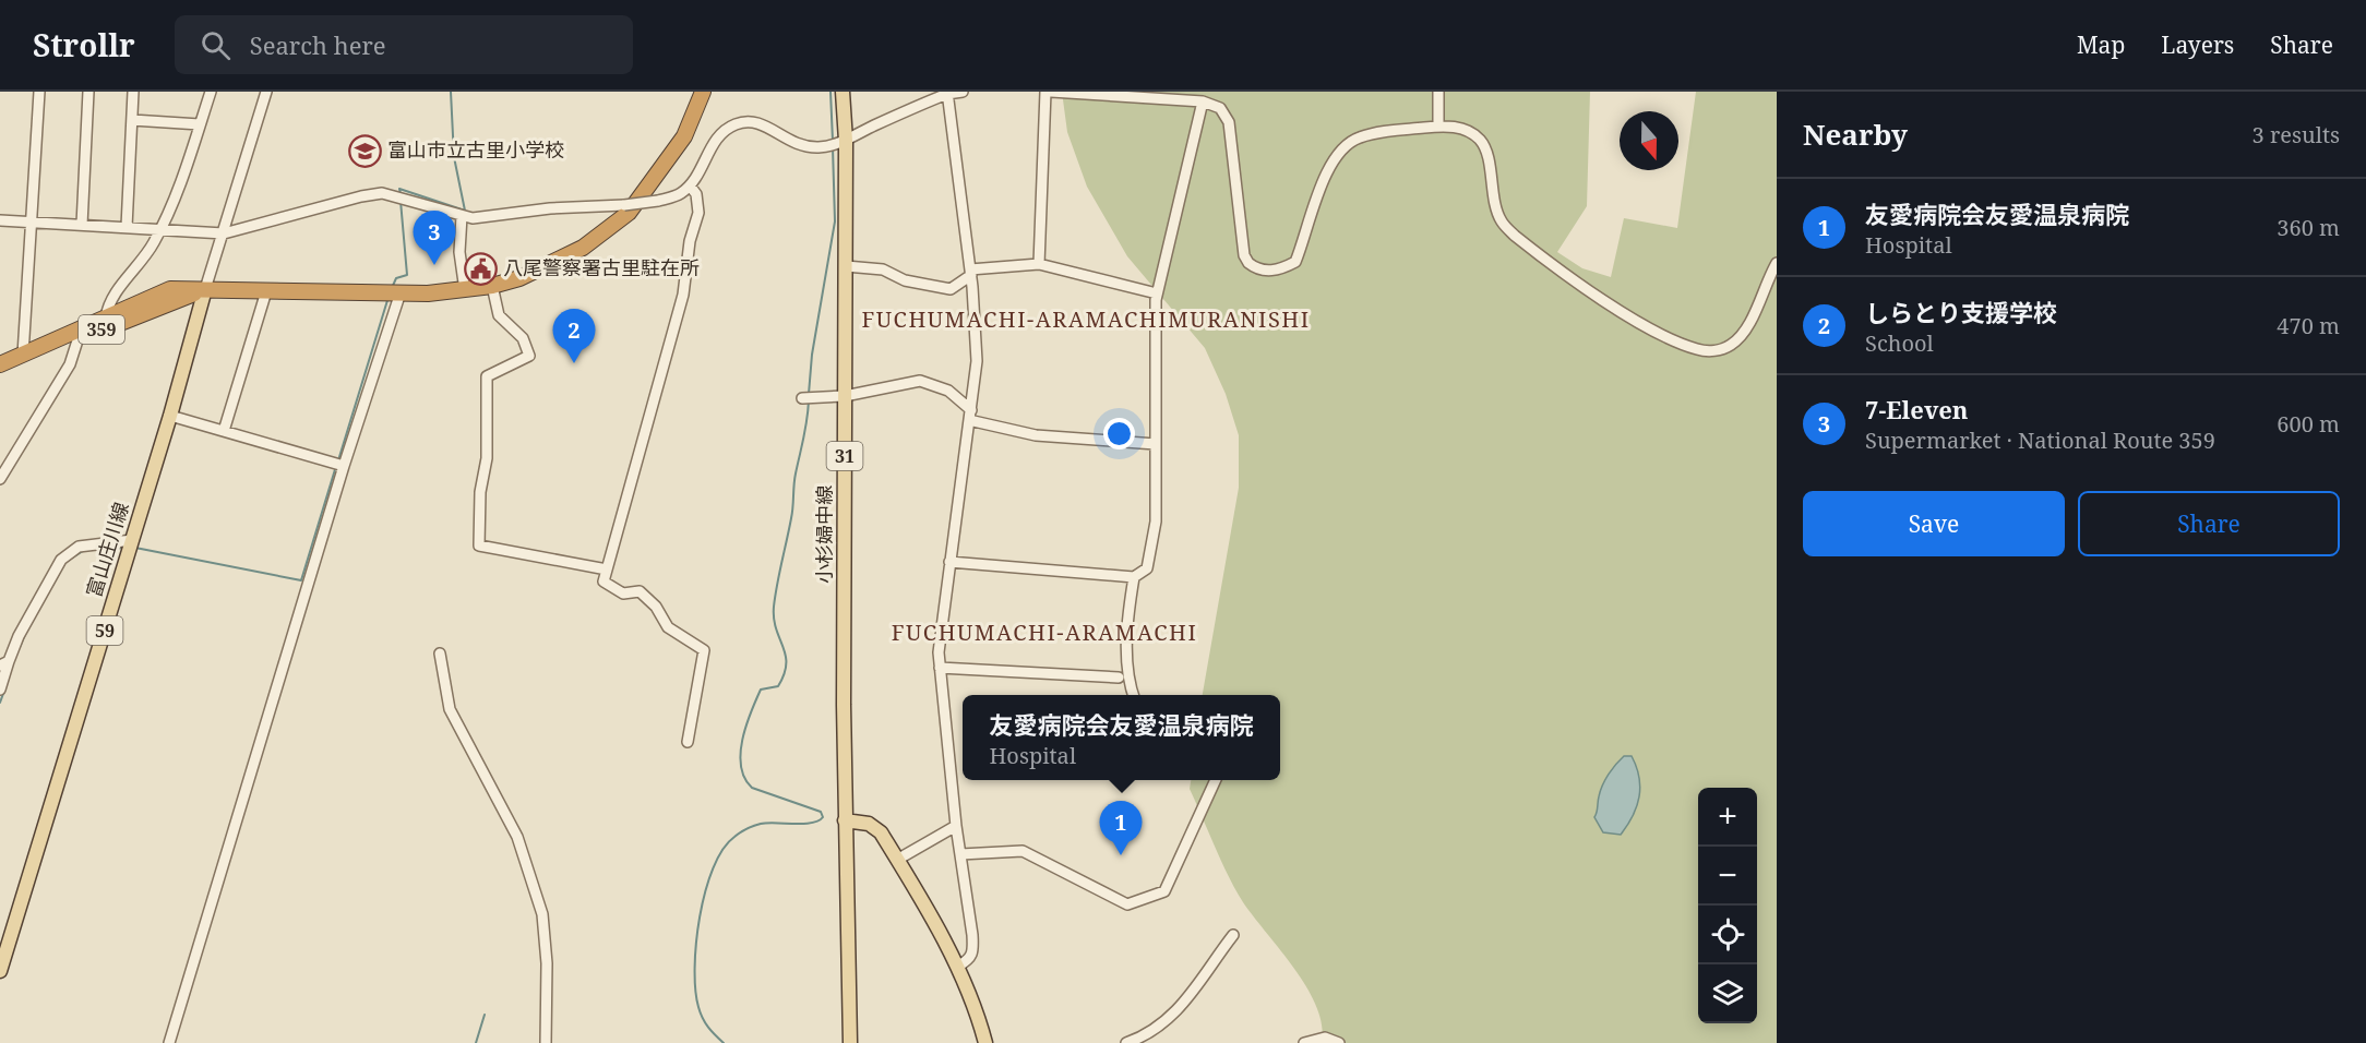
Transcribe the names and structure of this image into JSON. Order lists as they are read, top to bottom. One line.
{"streets":{"highway":["359"],"main road":["31","小杉婦中線","富山庄川線","59"]},"crossings":[["359","富山庄川線"]],"districts":["FUCHUMACHI-ARAMACHIMURANISHI","FUCHUMACHI-ARAMACHI"],"places":{"school or university":["富山市立古里小学校"],"public building":["八尾警察署古里駐在所"]},"north":"bottom","page":{"header":"Strollr","search":"Search here","nav":["Map","Layers","Share"],"heading":["Nearby","3 results"],"list":[{"mark":"1","name":"友愛病院会友愛温泉病院","note":"Hospital","value":"360 m"},{"mark":"2","name":"しらとり支援学校","note":"School","value":"470 m"},{"mark":"3","name":"7-Eleven","note":"Supermarket · National Route 359","value":"600 m"}],"pins":["3","2","1"],"buttons":["Save","Share"],"popup":["友愛病院会友愛温泉病院","Hospital"],"map_buttons":["+","−"]}}
